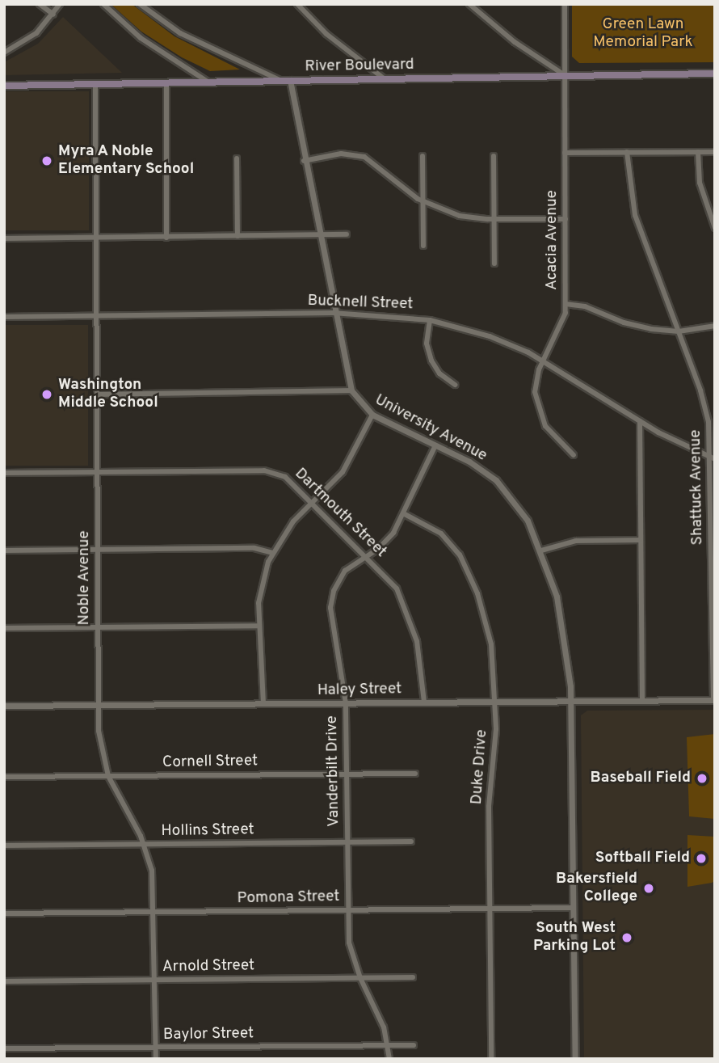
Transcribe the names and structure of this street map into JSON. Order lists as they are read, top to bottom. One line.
{"streets":{"main road":["River Boulevard"],"street":["Acacia Avenue","Bucknell Street","University Avenue","Shattuck Avenue","Dartmouth Street","Noble Avenue","Haley Street","Cornell Street","Duke Drive","Vanderbilt Drive","Hollins Street","Pomona Street","Arnold Street","Baylor Street"]},"crossings":[["River Boulevard","Acacia Avenue"],["River Boulevard","University Avenue"],["River Boulevard","Noble Avenue"],["Acacia Avenue","Bucknell Street"],["Bucknell Street","University Avenue"],["Bucknell Street","Shattuck Avenue"],["Bucknell Street","Noble Avenue"],["University Avenue","Haley Street"],["University Avenue","Vanderbilt Drive"],["University Avenue","Pomona Street"],["Shattuck Avenue","Haley Street"],["Dartmouth Street","Noble Avenue"],["Dartmouth Street","Haley Street"],["Dartmouth Street","Vanderbilt Drive"],["Noble Avenue","Haley Street"],["Noble Avenue","Cornell Street"],["Noble Avenue","Hollins Street"],["Noble Avenue","Pomona Street"],["Noble Avenue","Arnold Street"],["Noble Avenue","Baylor Street"],["Haley Street","Duke Drive"],["Haley Street","Vanderbilt Drive"],["Cornell Street","Vanderbilt Drive"],["Duke Drive","Vanderbilt Drive"],["Duke Drive","Pomona Street"],["Vanderbilt Drive","Hollins Street"],["Vanderbilt Drive","Pomona Street"],["Vanderbilt Drive","Arnold Street"],["Vanderbilt Drive","Baylor Street"]],"parks":["Green Lawn Memorial Park"],"places":["Myra A Noble Elementary School","Washington Middle School","Baseball Field","Softball Field","Bakersfield College","South West Parking Lot"]}
